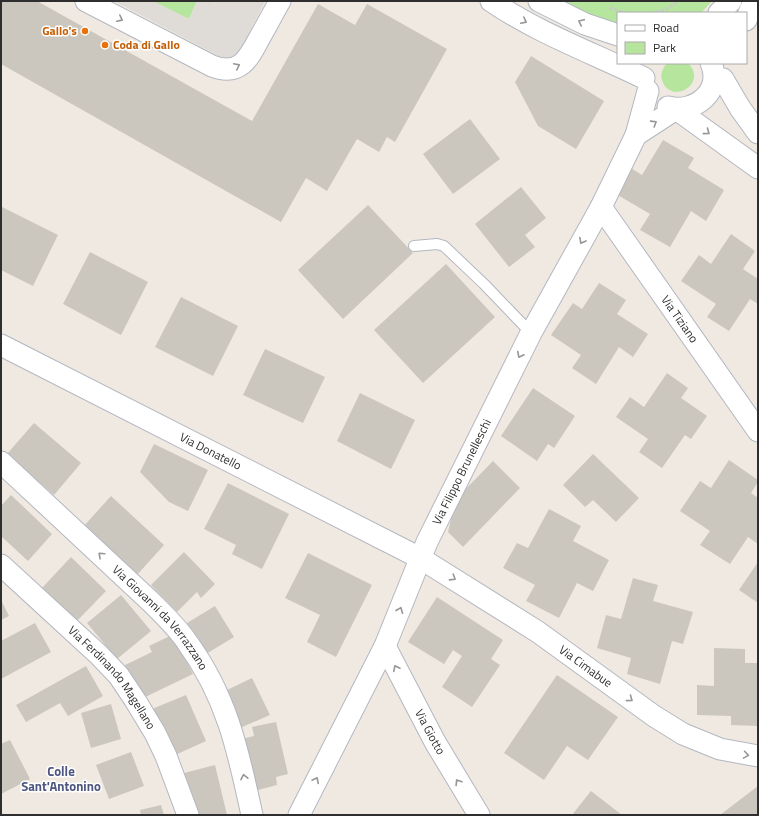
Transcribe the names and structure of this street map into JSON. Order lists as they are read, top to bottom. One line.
{"streets":{"street":["Via Tiziano","Via Donatello","Via Filippo Brunelleschi","Via Giovanni da Verrazzano","Via Cimabue","Via Ferdinando Magellano","Via Giotto"]},"crossings":[["Via Tiziano","Via Filippo Brunelleschi"],["Via Donatello","Via Filippo Brunelleschi"],["Via Donatello","Via Cimabue"],["Via Filippo Brunelleschi","Via Cimabue"],["Via Filippo Brunelleschi","Via Giotto"]],"one_way":["Via Giovanni da Verrazzano","Via Cimabue","Via Giotto"],"districts":["Colle Sant'Antonino"],"places":["Gallo's","Coda di Gallo"],"legend":["Road","Park"]}
